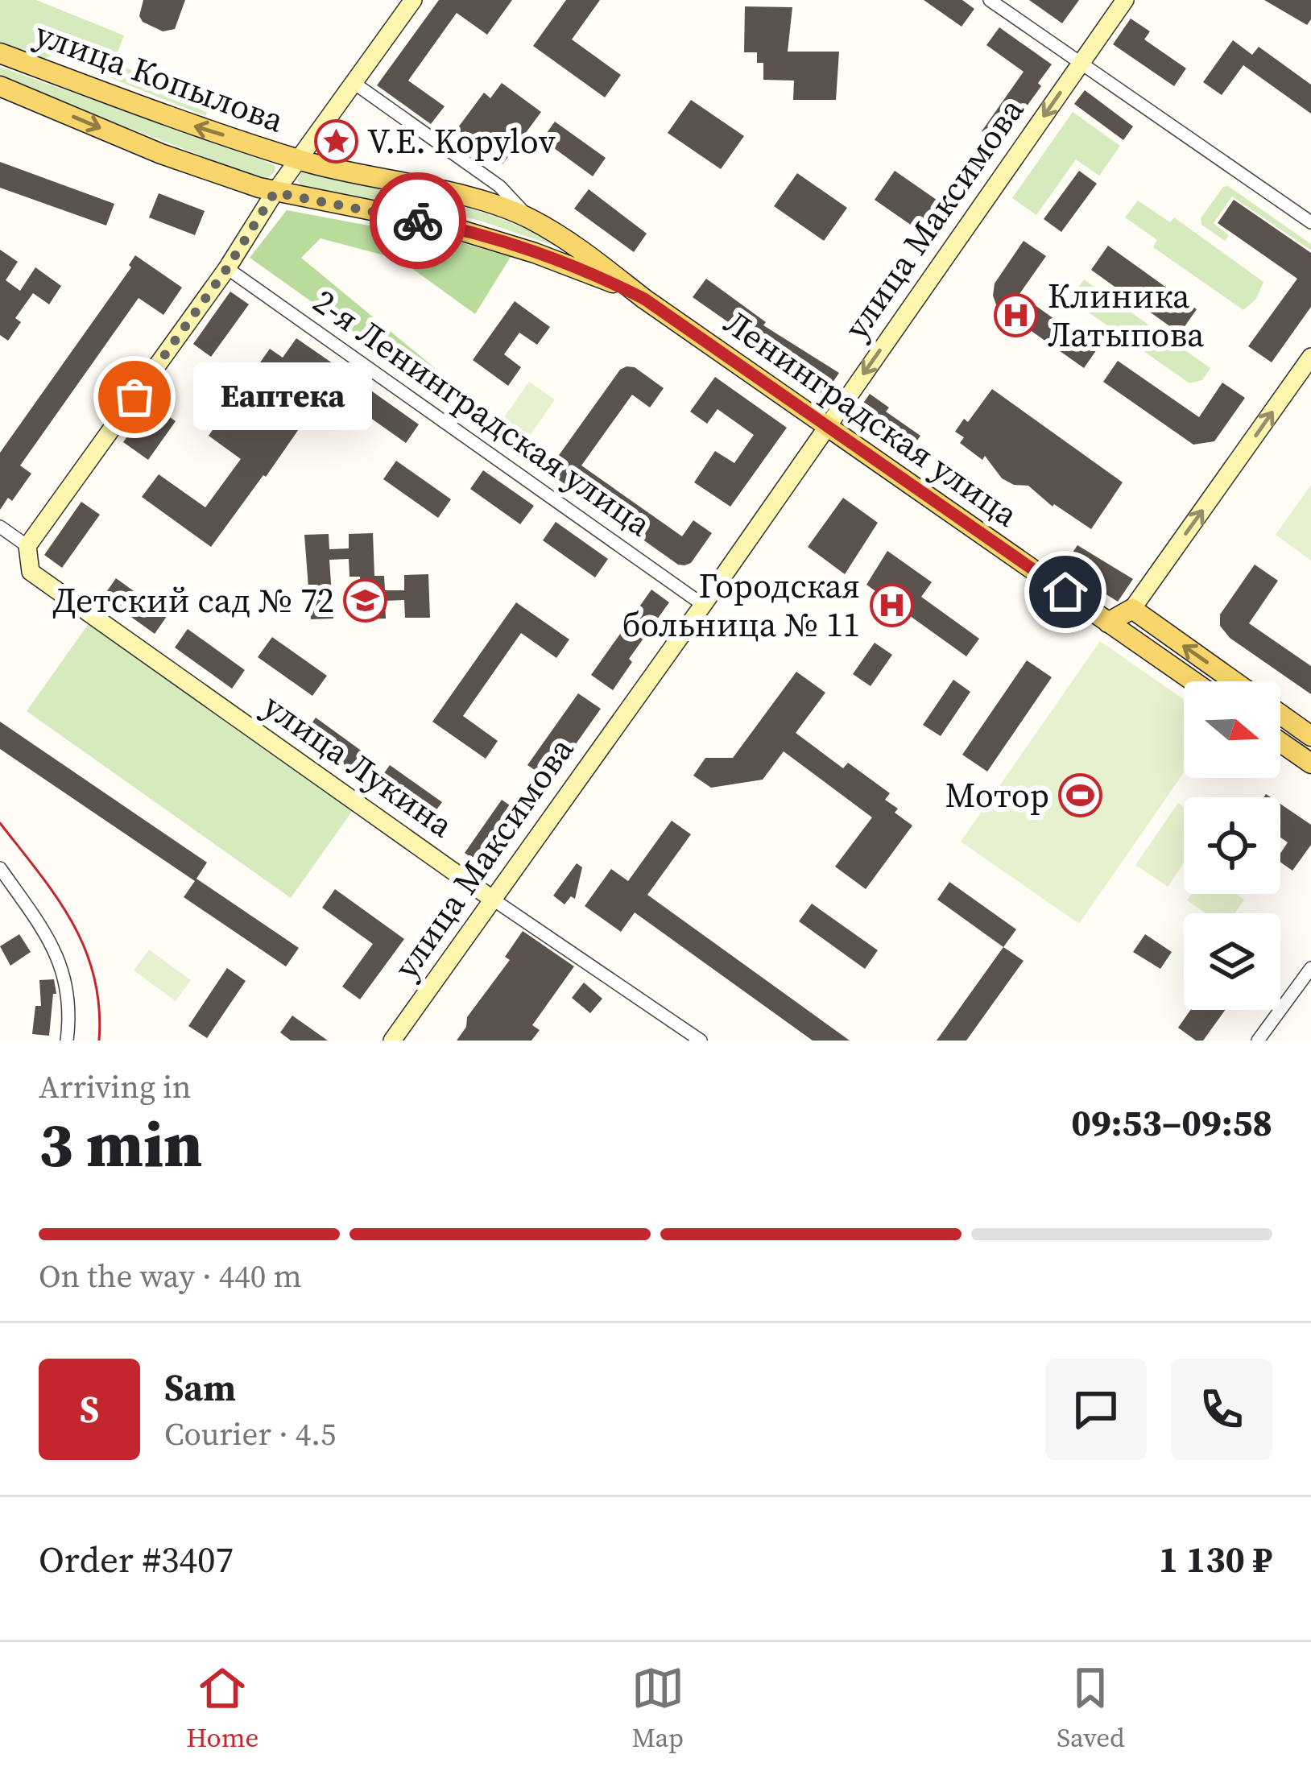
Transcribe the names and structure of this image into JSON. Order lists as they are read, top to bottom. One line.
{"streets":{"main road":["улица Копылова","улица Максимова","Ленинградская улица","улица Лукина"],"street":["2-я Ленинградская улица"]},"crossings":[["улица Копылова","Ленинградская улица"],["улица Максимова","2-я Ленинградская улица"],["улица Максимова","Ленинградская улица"],["улица Максимова","улица Лукина"]],"places":{"place":["V.E. Kopylov"],"hospital":["Клиника Латыпова","Городская больница № 11"],"other":["Еаптека"],"school or university":["Детский сад № 72"],"sports":["Мотор"]},"north":"right","page":{"bubble":"Еаптека","heading":["3 min","Arriving in","09:53–09:58"],"panel":["Sam","Courier · 4.5","Order #3407","1 130 ₽"],"bar":"On the way · 440 m","round":"S","tabs":["Home","Map","Saved"]}}
